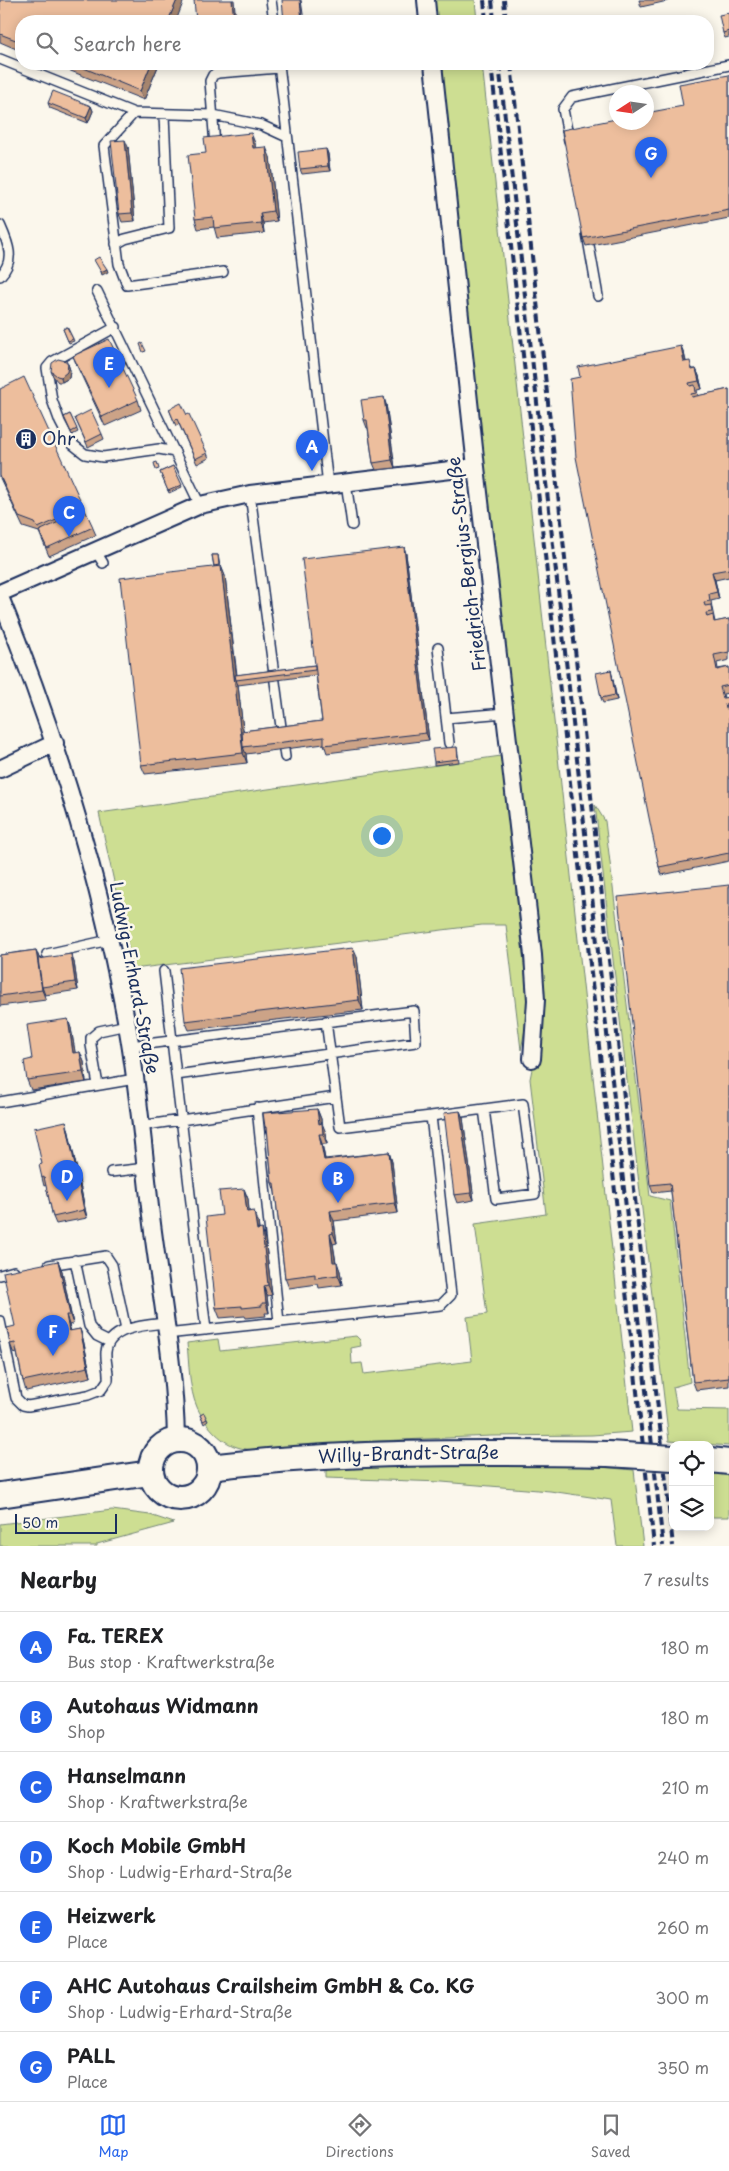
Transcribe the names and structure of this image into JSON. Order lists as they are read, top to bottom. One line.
{"streets":{"main road":["Willy-Brandt-Straße"],"street":["Friedrich-Bergius-Straße","Ludwig-Erhard-Straße"]},"crossings":[["Ludwig-Erhard-Straße","Willy-Brandt-Straße"]],"places":{"building":["Ohr"]},"scale_bar":"50 m","north":"left","page":{"search":"Search here","pins":["G","E","A","C","D","B","F"],"scale":"50 m","heading":["Nearby","7 results"],"list":[{"mark":"A","name":"Fa. TEREX","note":"Bus stop · Kraftwerkstraße","value":"180 m"},{"mark":"B","name":"Autohaus Widmann","note":"Shop","value":"180 m"},{"mark":"C","name":"Hanselmann","note":"Shop · Kraftwerkstraße","value":"210 m"},{"mark":"D","name":"Koch Mobile GmbH","note":"Shop · Ludwig-Erhard-Straße","value":"240 m"},{"mark":"E","name":"Heizwerk","note":"Place","value":"260 m"},{"mark":"F","name":"AHC Autohaus Crailsheim GmbH & Co. KG","note":"Shop · Ludwig-Erhard-Straße","value":"300 m"},{"mark":"G","name":"PALL","note":"Place","value":"350 m"}],"nav":["Map","Directions","Saved"]}}
